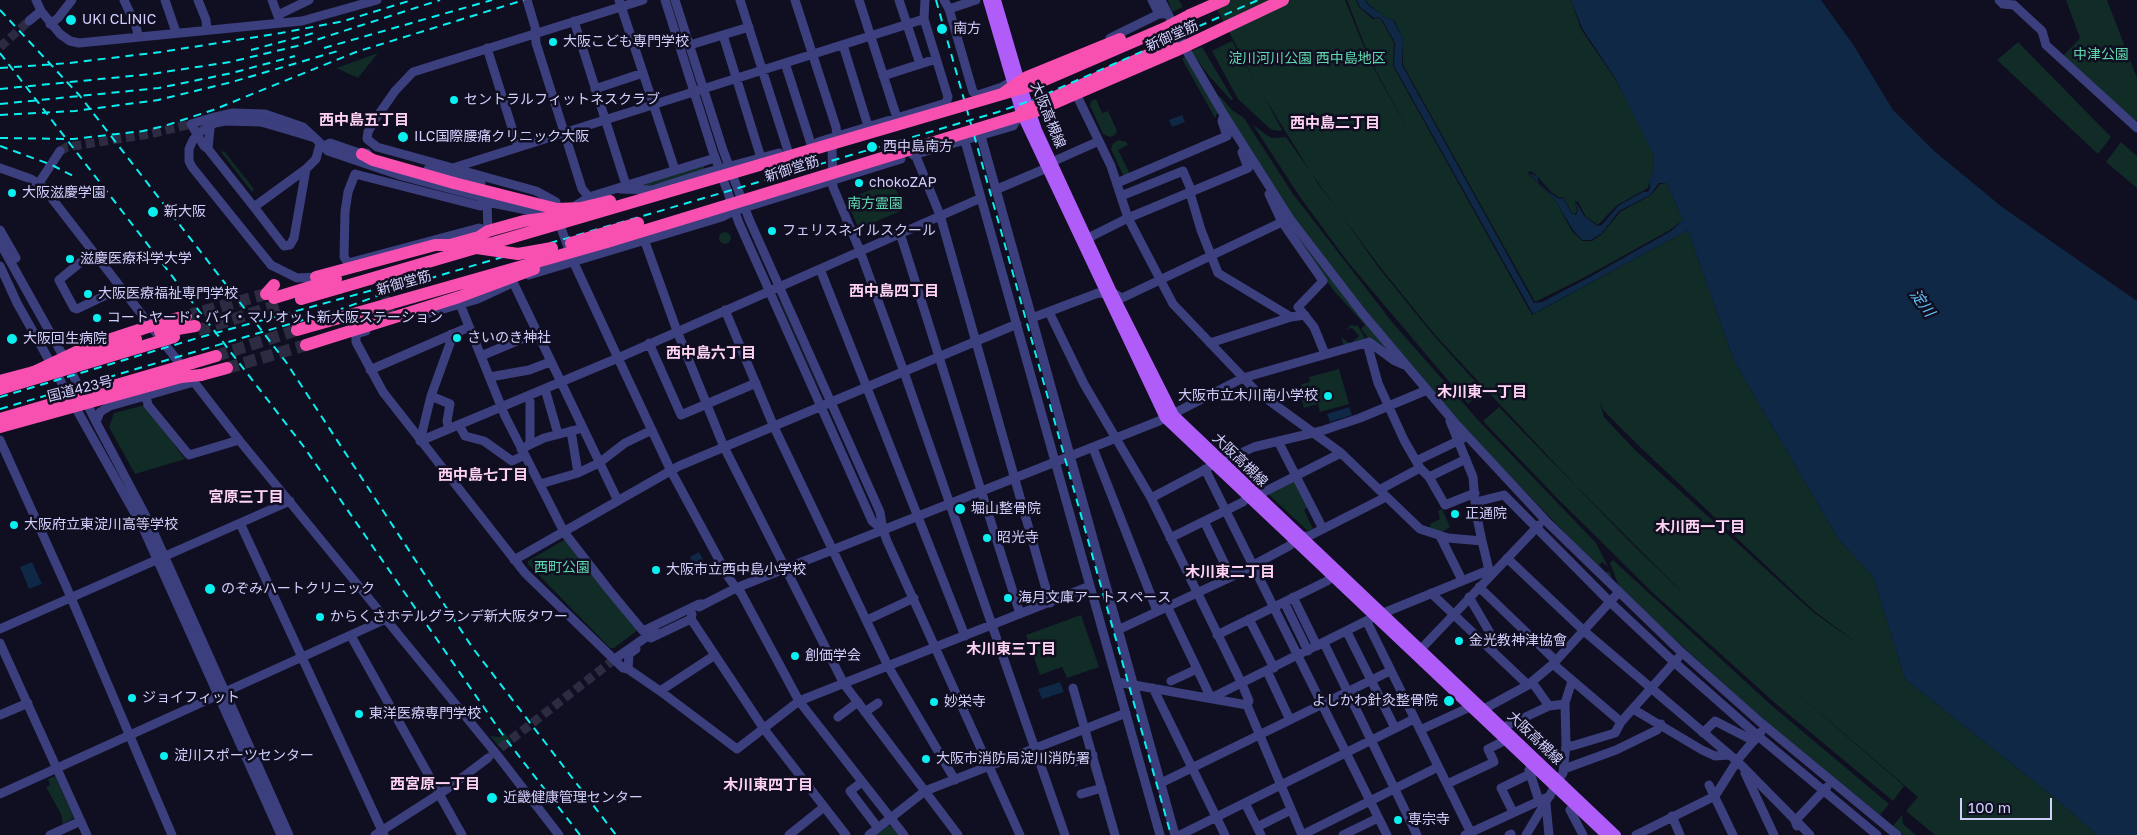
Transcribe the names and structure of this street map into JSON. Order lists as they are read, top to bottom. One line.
{"streets":{"highway":["新御堂筋","国道423号"],"main road":["大阪高槻線"]},"districts":["西中島五丁目","西中島二丁目","西中島四丁目","西中島六丁目","木川東一丁目","西中島七丁目","宮原三丁目","木川西一丁目","木川東二丁目","木川東三丁目","西宮原一丁目","木川東四丁目"],"water":["淀川"],"parks":["中津公園","淀川河川公園 西中島地区","南方霊園","西町公園"],"places":["UKI CLINIC","南方","大阪こども専門学校","セントラルフィットネスクラブ","ILC国際腰痛クリニック大阪","西中島南方","chokoZAP","大阪滋慶学園","新大阪","フェリスネイルスクール","滋慶医療科学大学","大阪医療福祉専門学校","コートヤード・バイ・マリオット新大阪ステーション","さいのき神社","大阪回生病院","大阪市立木川南小学校","堀山整骨院","正通院","大阪府立東淀川高等学校","昭光寺","大阪市立西中島小学校","のぞみハートクリニック","海月文庫アートスペース","からくさホテルグランデ新大阪タワー","金光教神津協會","創価学会","ジョイフィット","よしかわ針灸整骨院","妙栄寺","東洋医療専門学校","淀川スポーツセンター","大阪市消防局淀川消防署","近畿健康管理センター","専宗寺"],"scale_bar":"100 m"}
